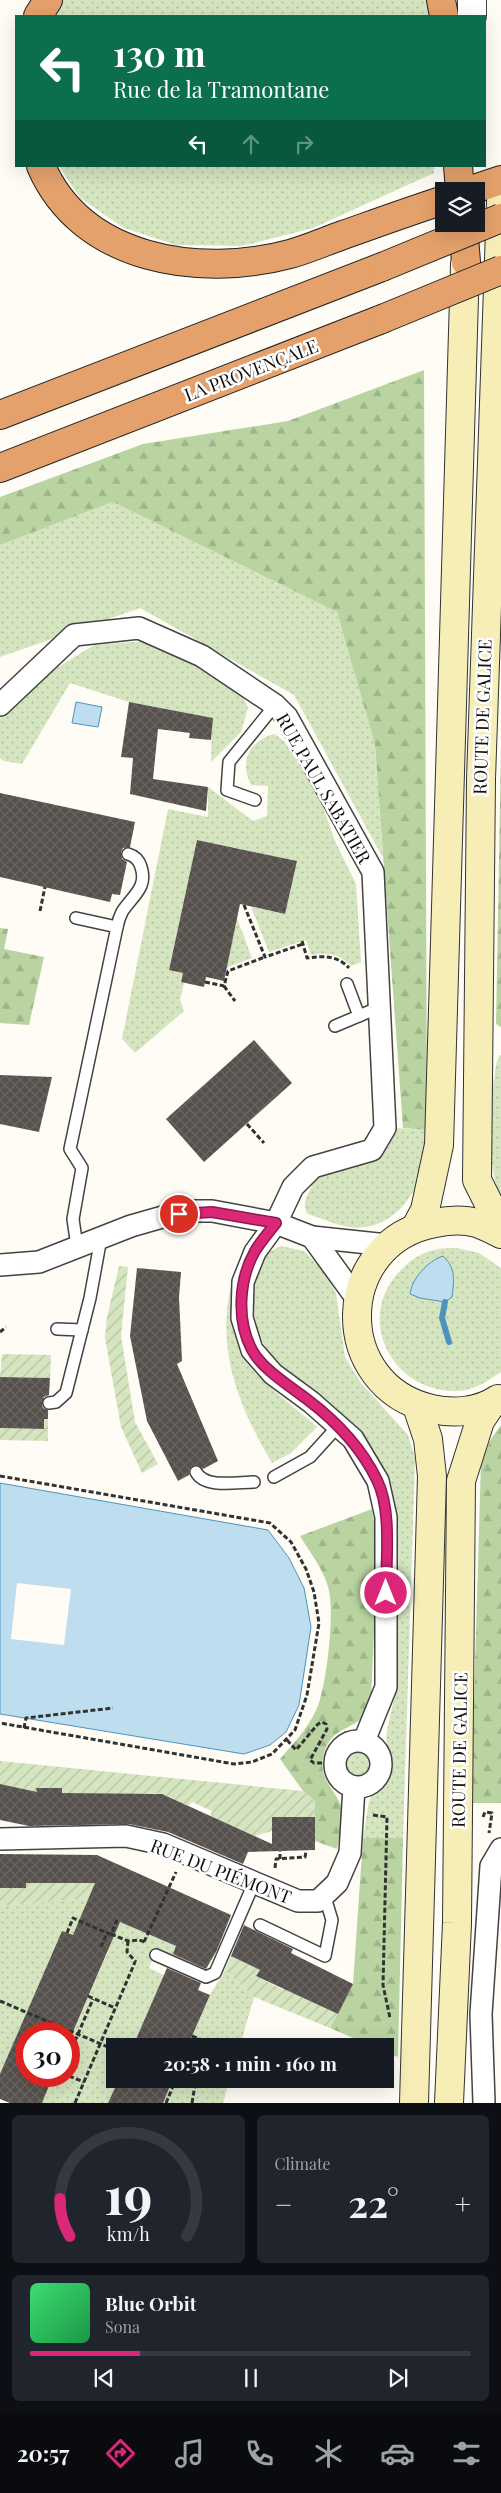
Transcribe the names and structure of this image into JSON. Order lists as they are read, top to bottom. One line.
{"streets":{"highway":["LA PROVENÇALE"],"main road":["ROUTE DE GALICE"],"street":["RUE PAUL SABATIER","RUE DU PIÉMONT"]},"page":{"turn":["130 m","Rue de la Tramontane"],"limit":"30","trip":"20:58 · 1 min · 160 m","tile":"Climate","heat":["−","22°","+"],"song":["Blue Orbit","Sona"],"tabs":"20:57","gauge":["19","km/h"]}}
